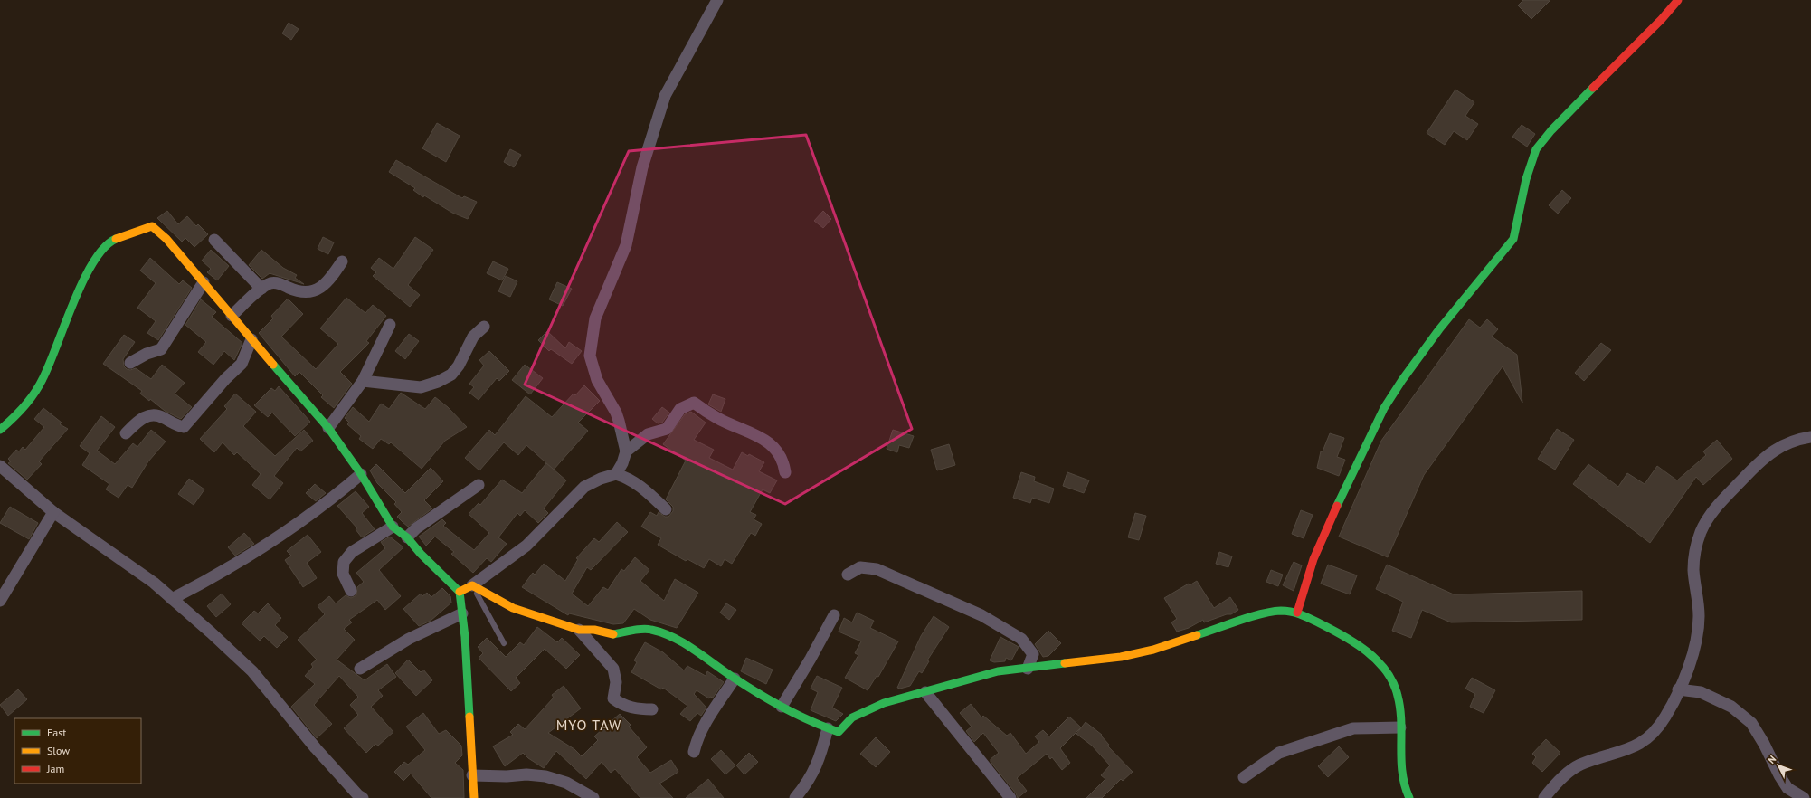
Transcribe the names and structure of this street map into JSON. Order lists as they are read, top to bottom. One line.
{"districts":["MYO TAW"],"legend":["Fast","Slow","Jam"],"north":"top left"}
